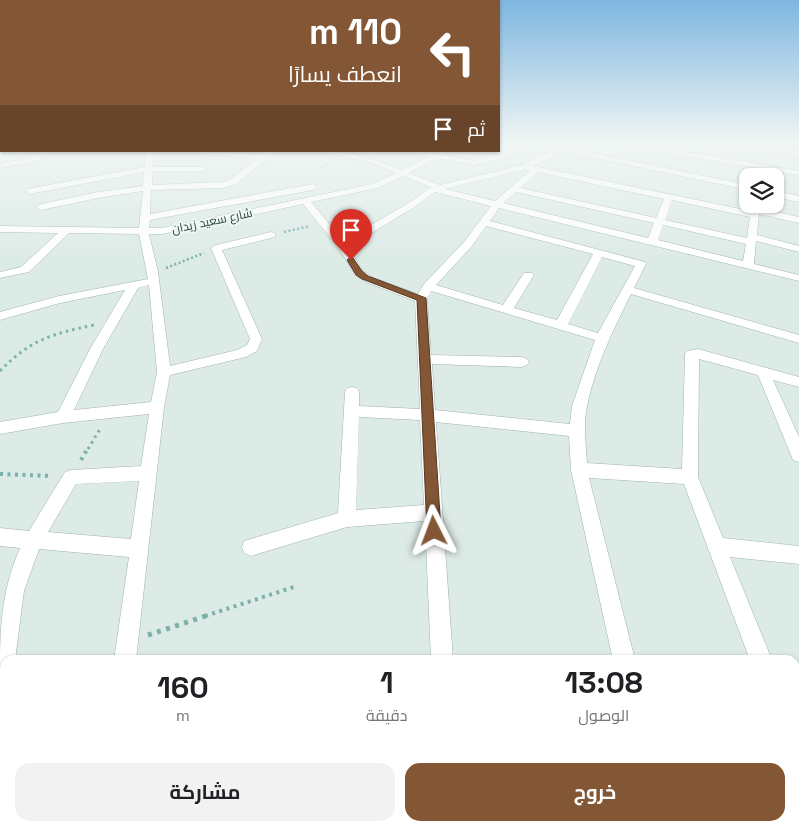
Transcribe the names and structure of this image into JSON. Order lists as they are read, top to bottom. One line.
{"streets":{"street":["شارع سعيد زيدان"]},"page":{"turn":["110 m","انعطف يسارًا"],"then":"ثم","eta":["13:08","الوصول","1","دقيقة","160","m"],"buttons":["خروج","مشاركة"]}}
